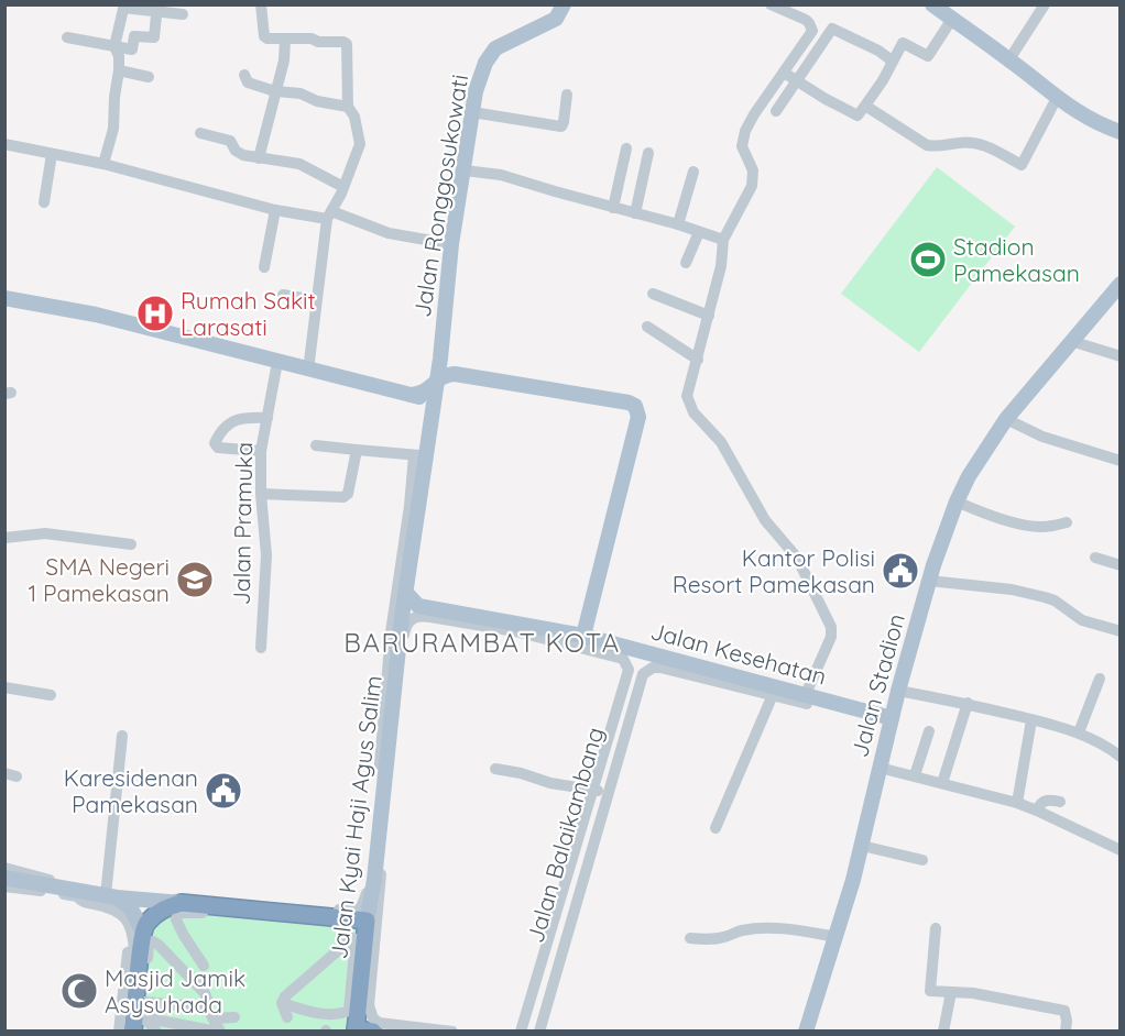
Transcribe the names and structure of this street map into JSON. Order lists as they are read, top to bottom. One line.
{"streets":{"highway":["Jalan Kyai Haji Agus Salim"],"main road":["Jalan Ronggosukowati","Jalan Kesehatan","Jalan Stadion"],"street":["Jalan Pramuka","Jalan Balaikambang"]},"crossings":[["Jalan Ronggosukowati","Jalan Kyai Haji Agus Salim"],["Jalan Kesehatan","Jalan Stadion"],["Jalan Kesehatan","Jalan Balaikambang"]],"districts":["BARURAMBAT KOTA"],"places":{"sports":["Stadion Pamekasan"],"hospital":["Rumah Sakit Larasati"],"public building":["Kantor Polisi Resort Pamekasan","Karesidenan Pamekasan"],"school or university":["SMA Negeri 1 Pamekasan"],"mosque":["Masjid Jamik Asysuhada"]}}
